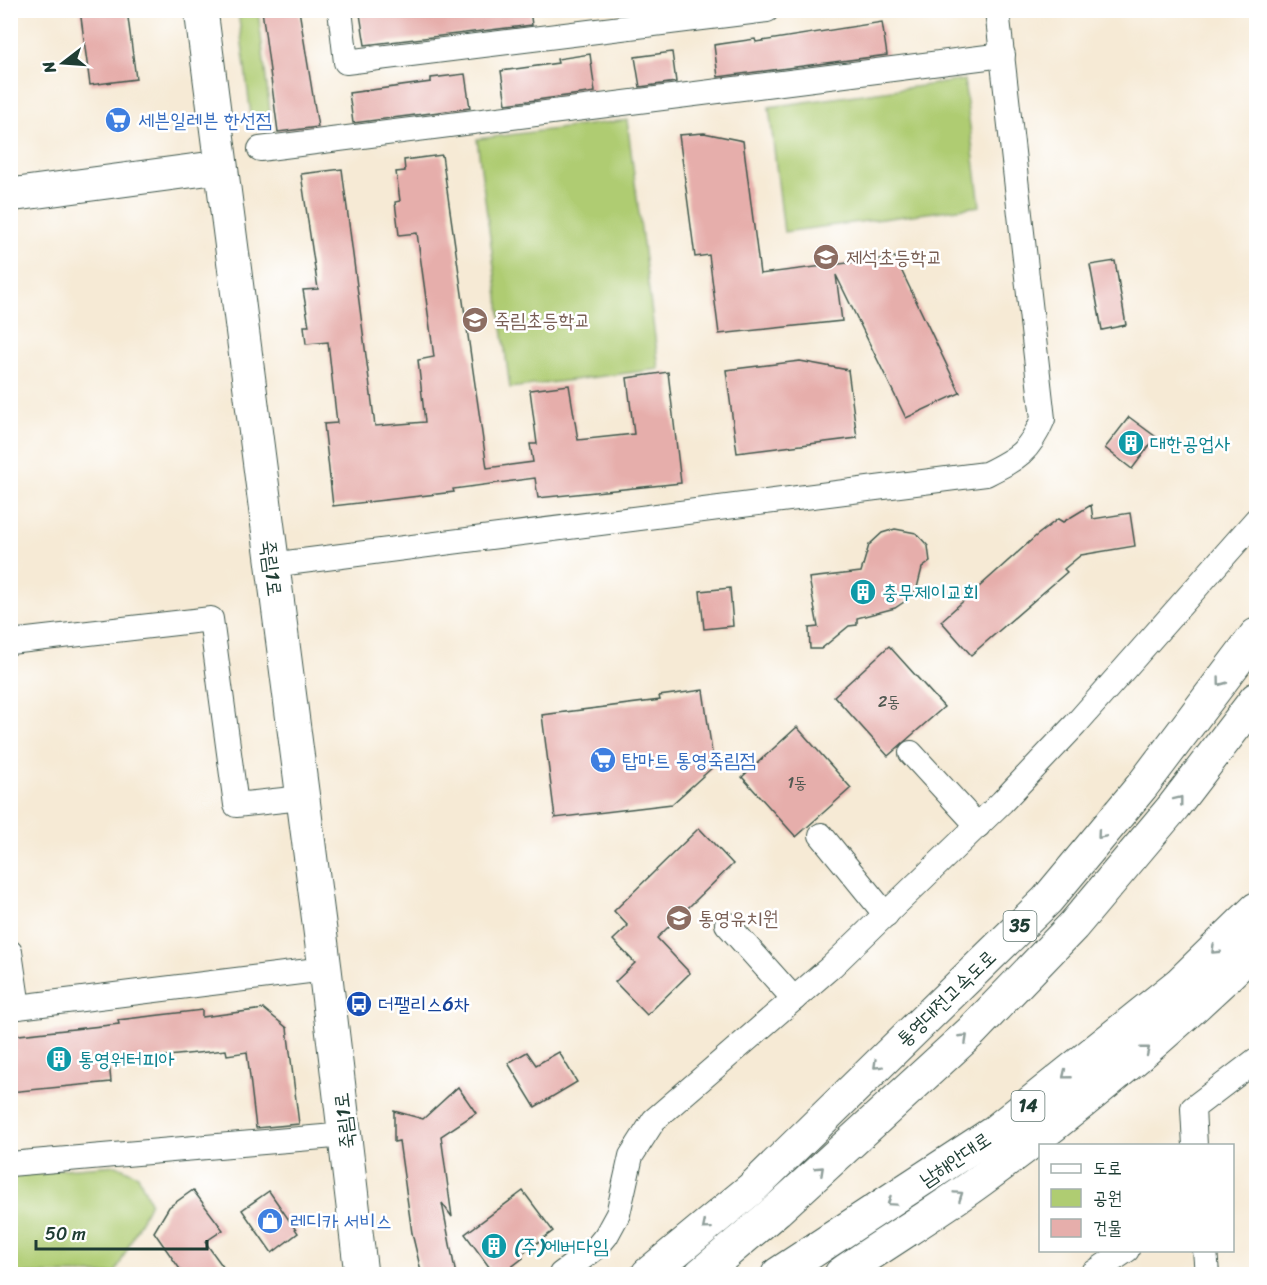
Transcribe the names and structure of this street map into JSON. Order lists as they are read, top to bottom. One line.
{"streets":{"main road":["죽림1로","35","통영대전고속도로","14","남해안대로"]},"places":{"supermarket":["세븐일레븐 한선점","탑마트 통영죽림점"],"school or university":["제석초등학교","죽림초등학교","통영유치원"],"building":["대한공업사","충무제이교회","통영워터피아","(주)에버다임"],"bus stop":["더팰리스6차"],"shop":["레디카 서비스"]},"house_numbers":["2동","1동"],"legend":["도로","공원","건물"],"scale_bar":"50 m","north":"left"}
